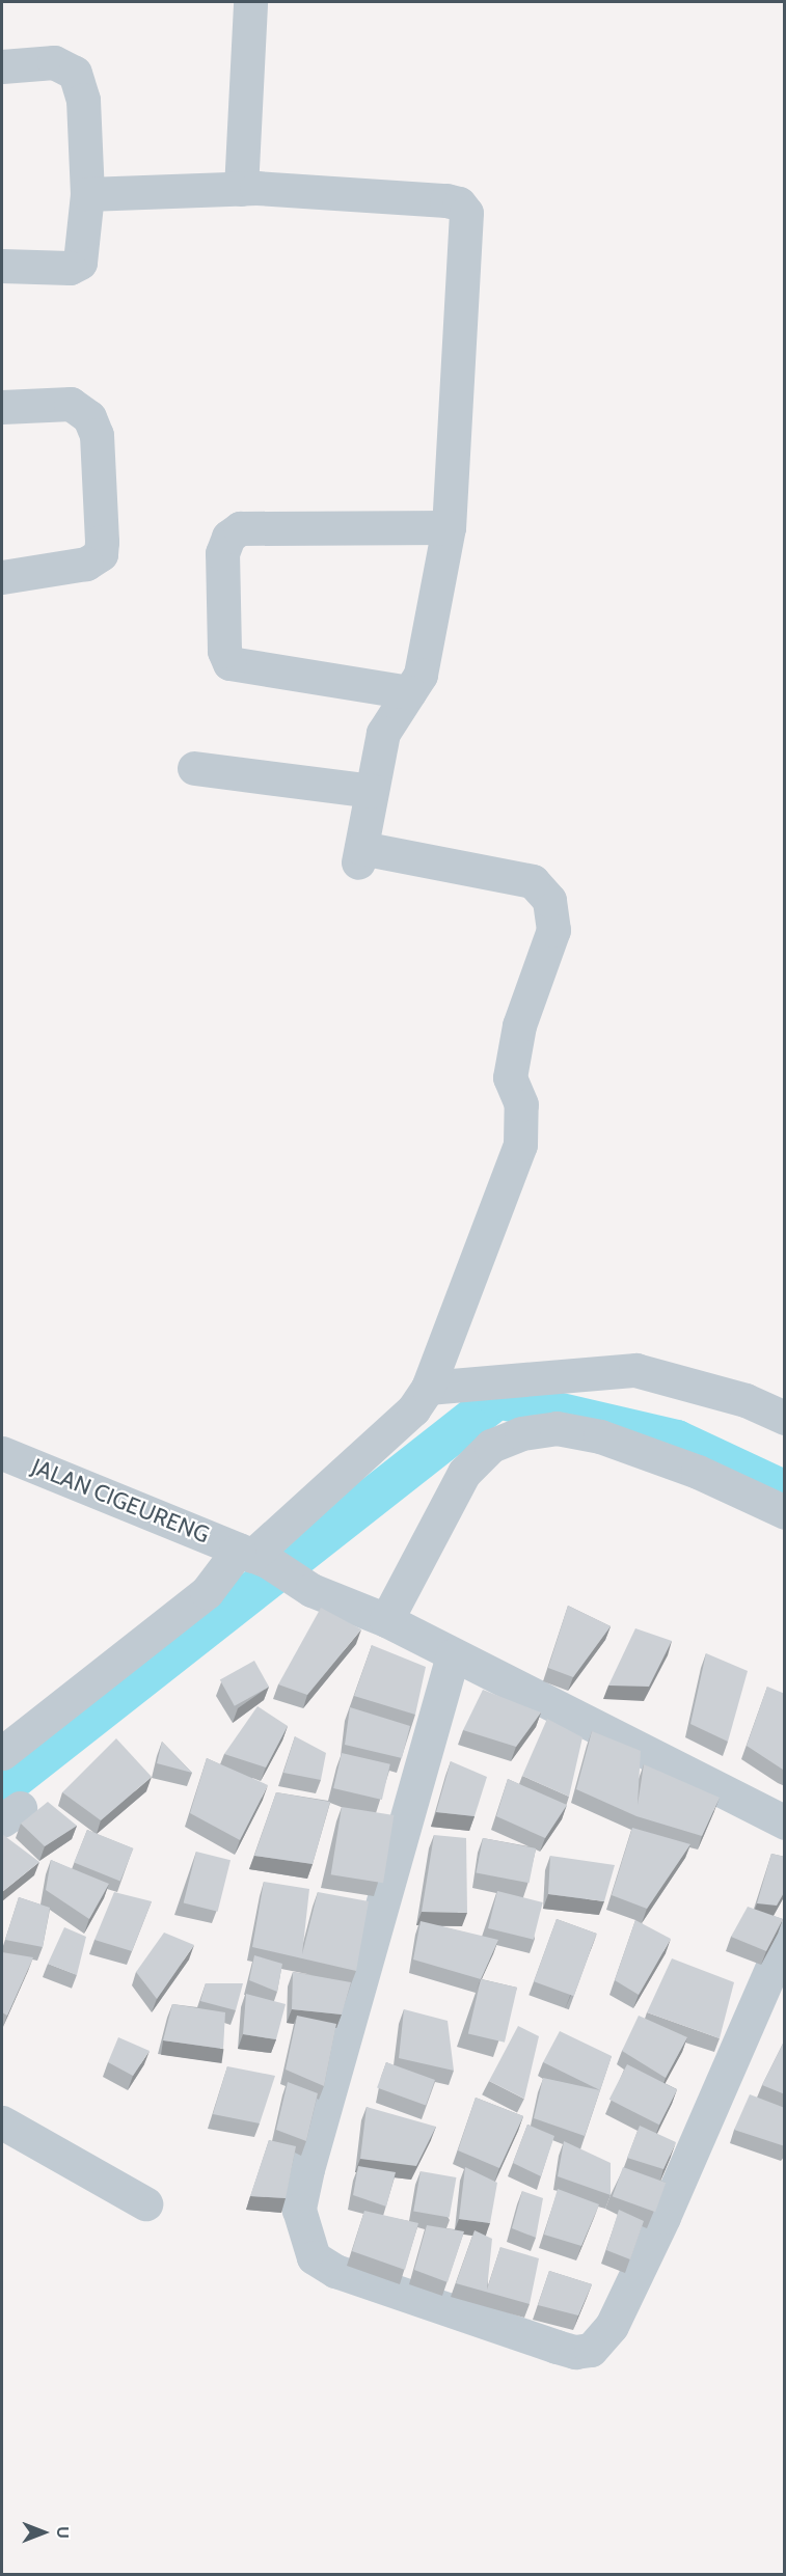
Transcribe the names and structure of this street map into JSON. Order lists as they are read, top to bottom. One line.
{"streets":{"street":["JALAN CIGEURENG"]},"north":"right"}
